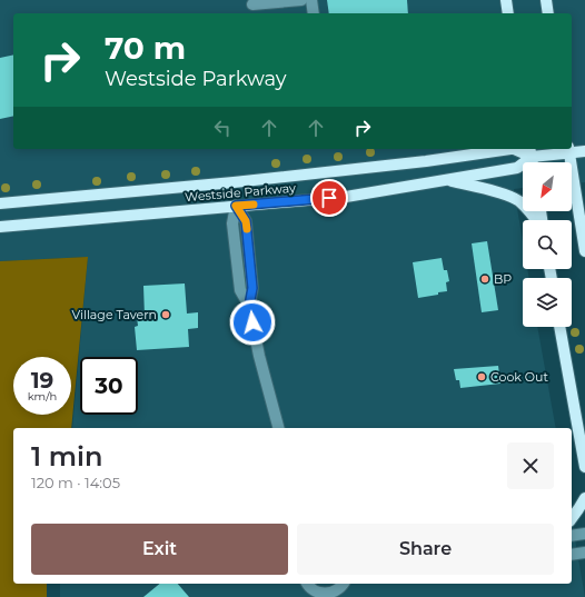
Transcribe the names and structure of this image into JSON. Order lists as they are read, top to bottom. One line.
{"streets":{"main road":["Westside Parkway"]},"places":["BP","Village Tavern","Cook Out"],"north":"bottom left","page":{"turn":["70 m","Westside Parkway"],"speed":"19 km/h","limit":"30","heading":["1 min","120 m · 14:05"],"buttons":["Exit","Share"]}}
